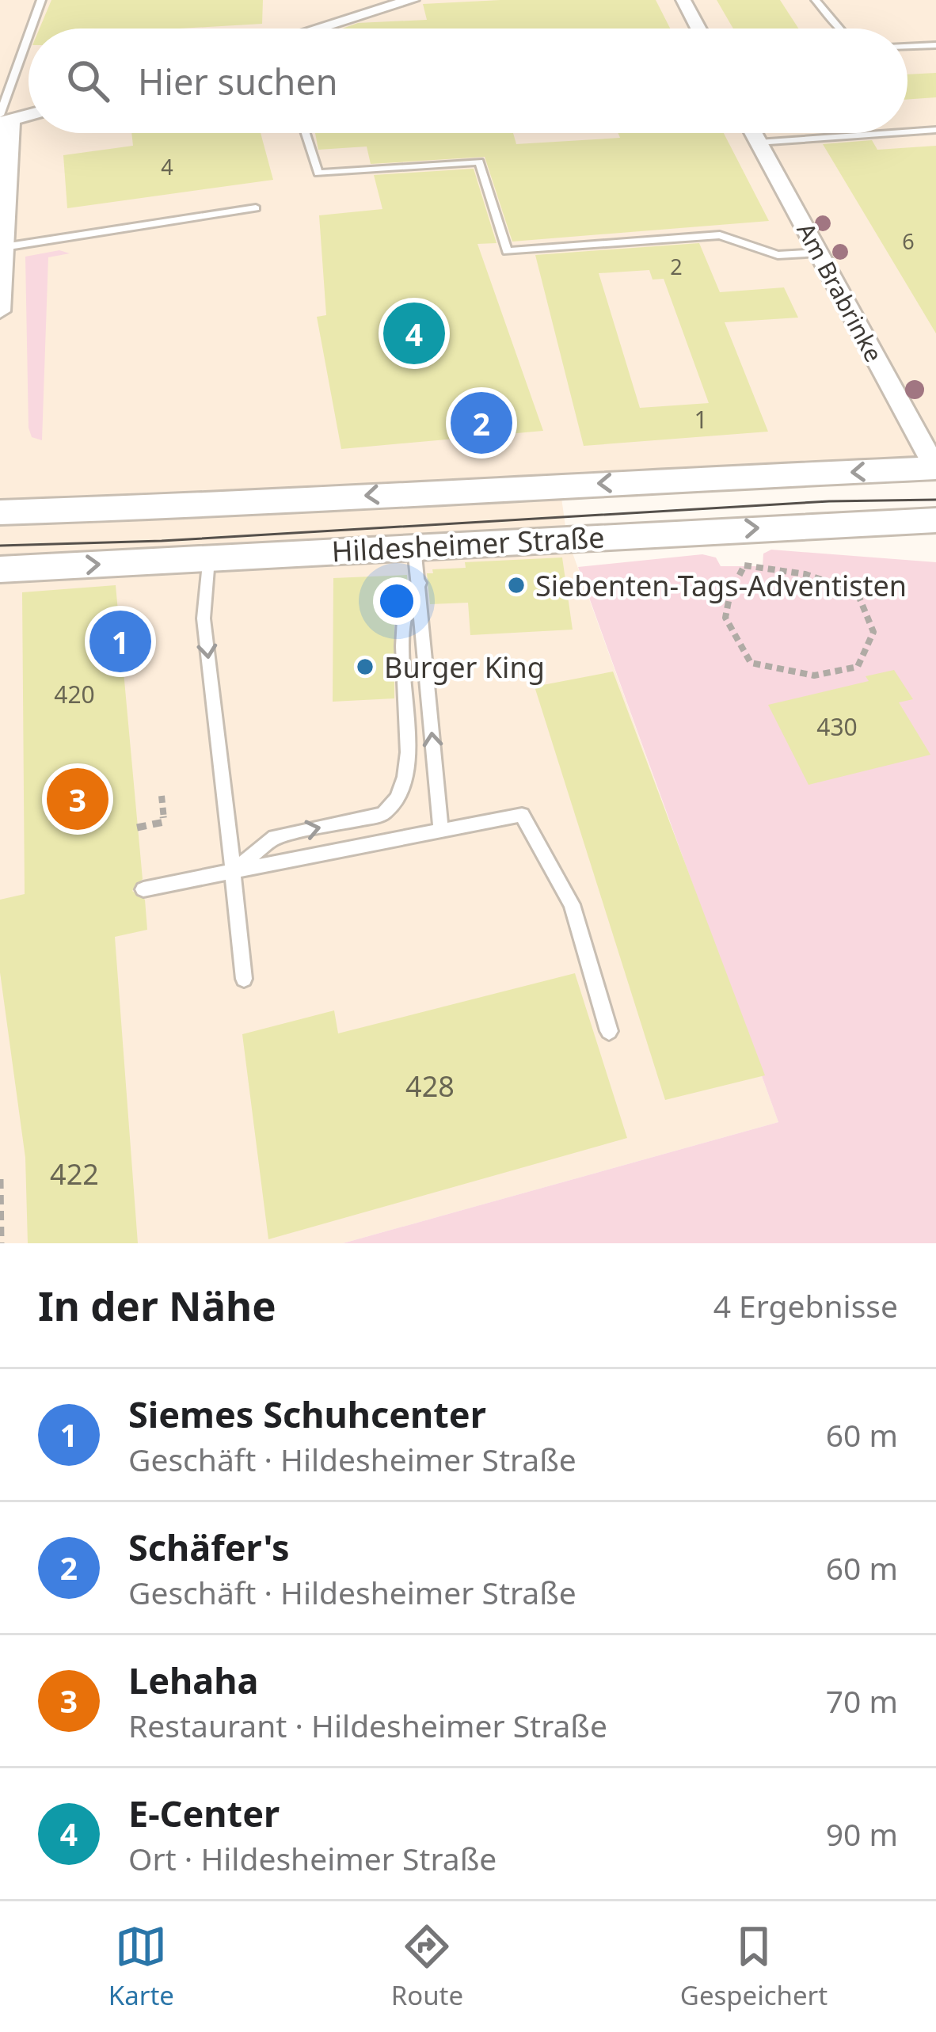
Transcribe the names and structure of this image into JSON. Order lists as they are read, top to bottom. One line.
{"streets":{"main road":["Hildesheimer Straße"],"street":["Am Brabrinke"]},"crossings":[["Am Brabrinke","Hildesheimer Straße"]],"places":["Siebenten-Tags-Adventisten","Burger King"],"house_numbers":["4","6","2","1","420","430","428","422"],"page":{"search":"Hier suchen","pins":["4","2","1","3"],"heading":["In der Nähe","4 Ergebnisse"],"list":[{"mark":"1","name":"Siemes Schuhcenter","note":"Geschäft · Hildesheimer Straße","value":"60 m"},{"mark":"2","name":"Schäfer's","note":"Geschäft · Hildesheimer Straße","value":"60 m"},{"mark":"3","name":"Lehaha","note":"Restaurant · Hildesheimer Straße","value":"70 m"},{"mark":"4","name":"E-Center","note":"Ort · Hildesheimer Straße","value":"90 m"}],"nav":["Karte","Route","Gespeichert"]}}
